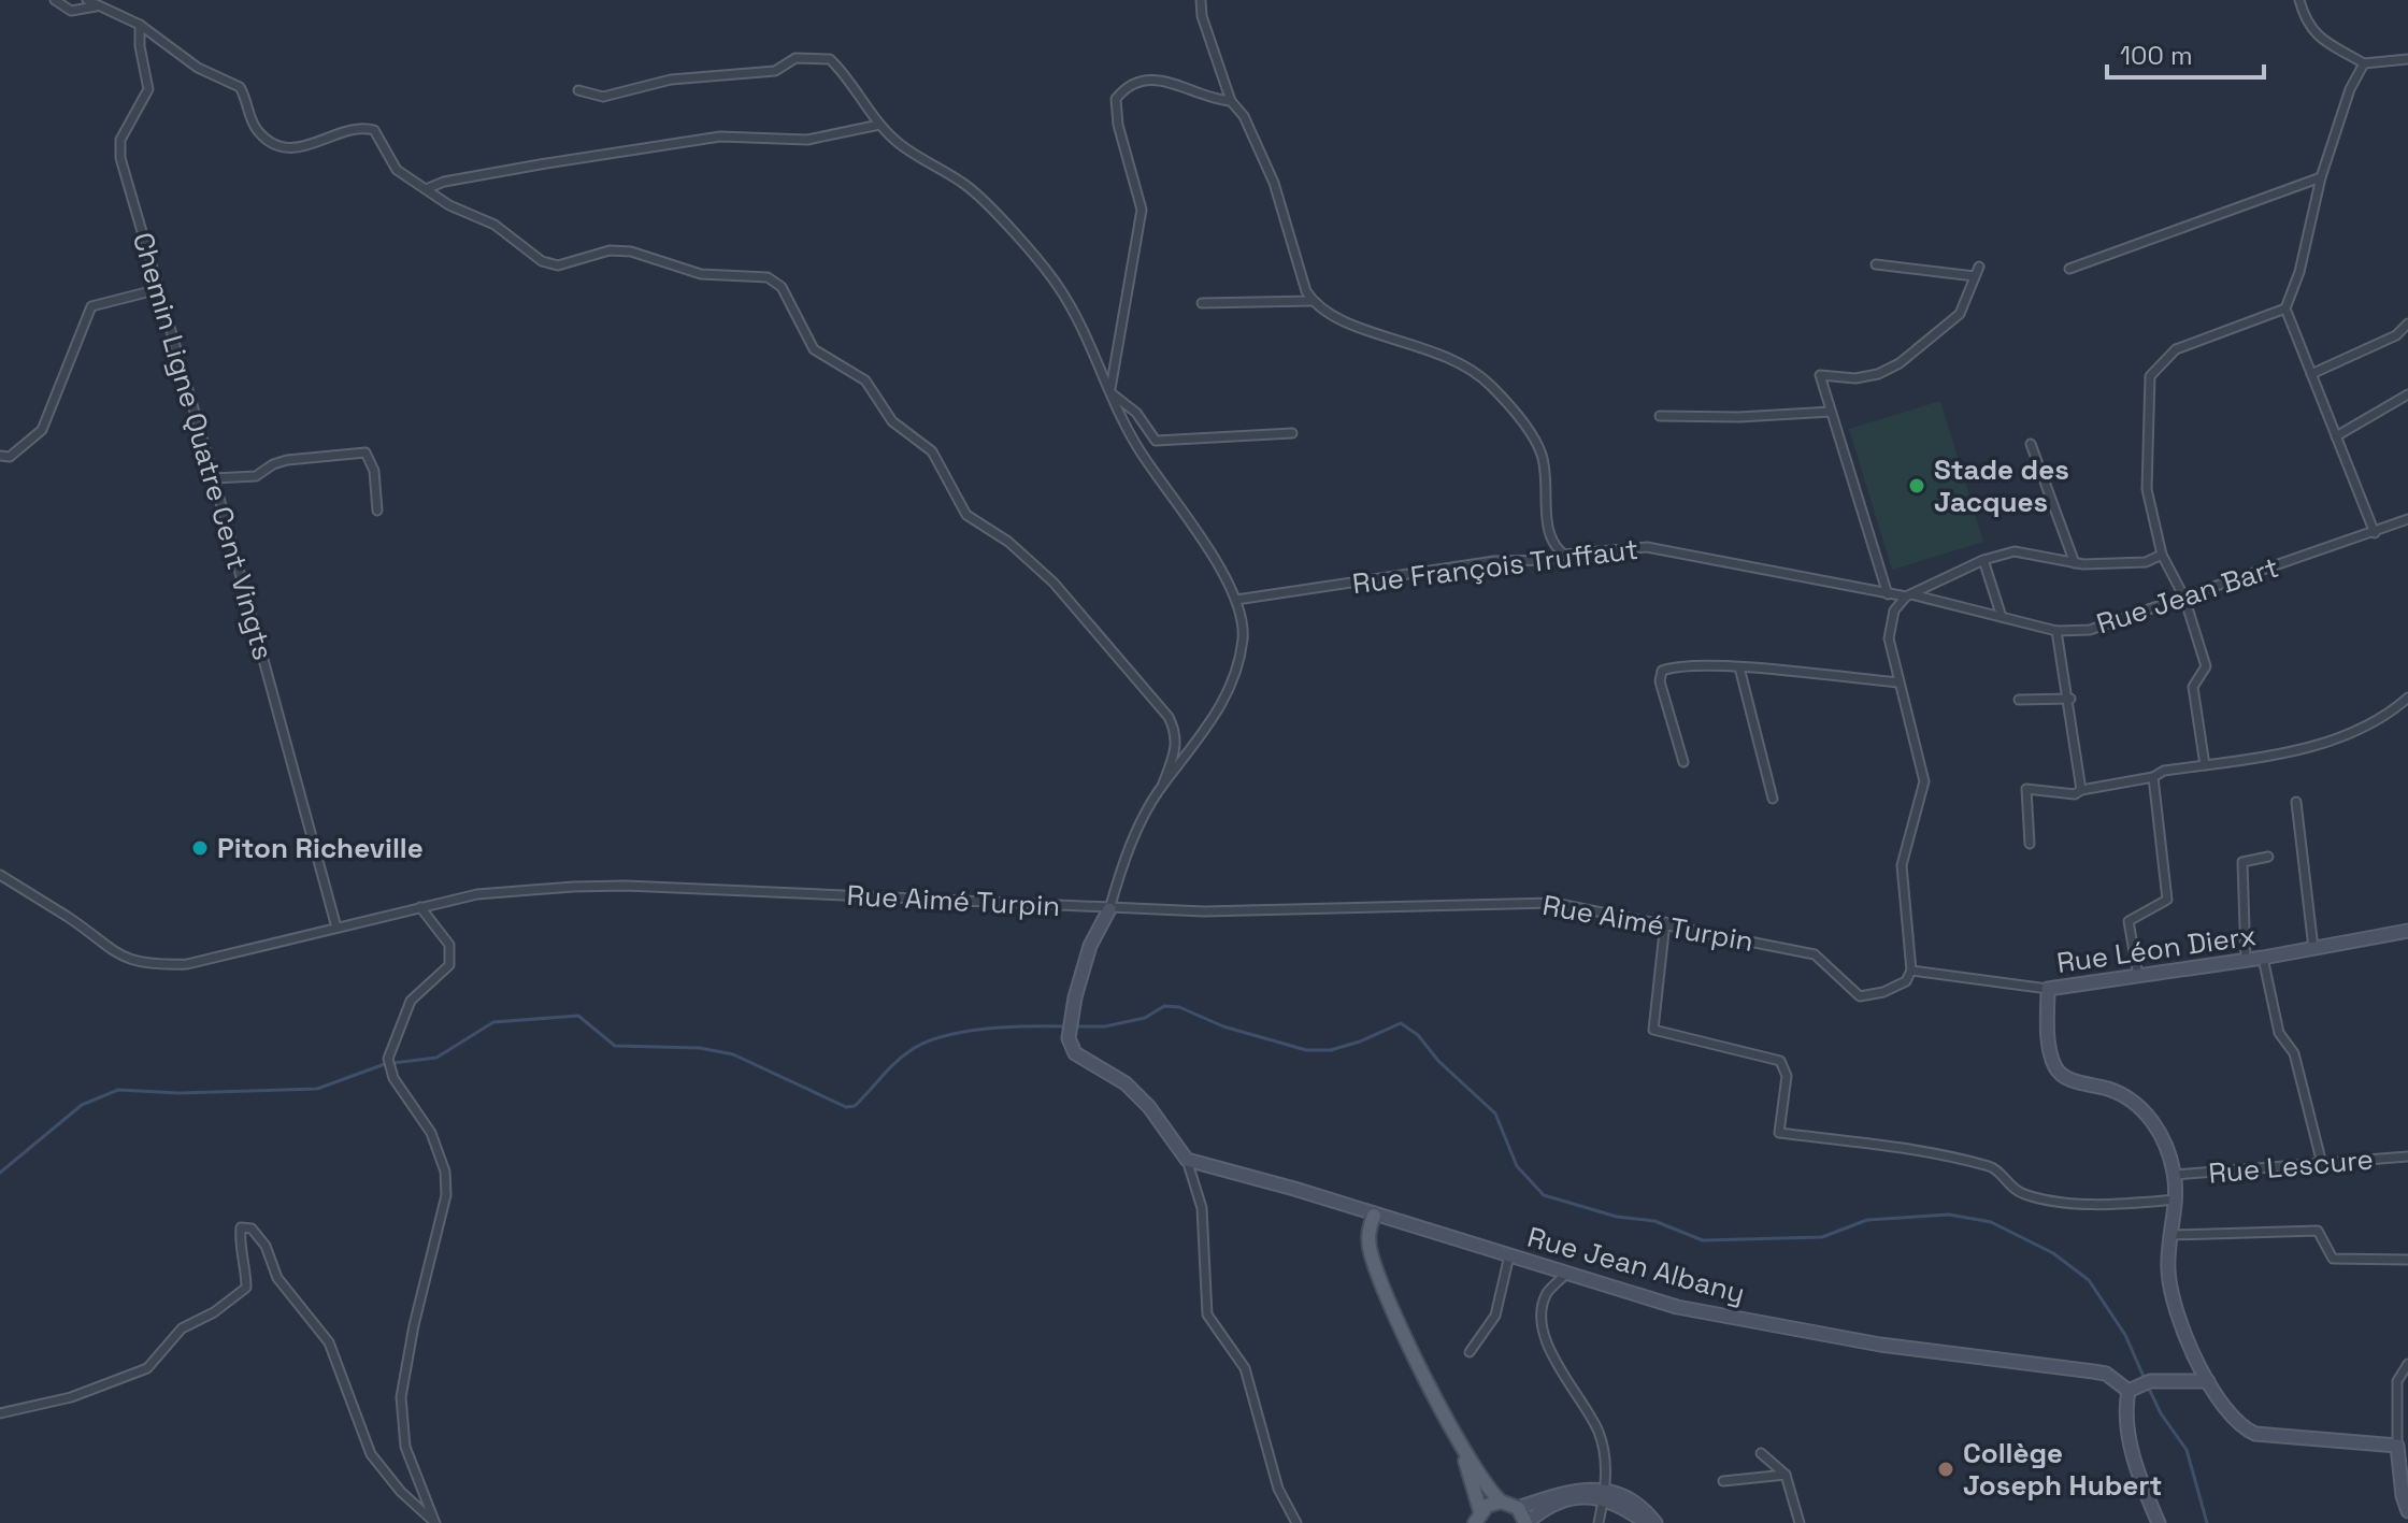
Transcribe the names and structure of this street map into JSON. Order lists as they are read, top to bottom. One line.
{"streets":{"street":["Chemin Ligne Quatre Cent Vingts","Rue François Truffaut","Rue Jean Bart","Rue Aimé Turpin","Rue Léon Dierx","Rue Lescure","Rue Jean Albany"]},"crossings":[["Chemin Ligne Quatre Cent Vingts","Rue Aimé Turpin"],["Rue François Truffaut","Rue Jean Bart"],["Rue Aimé Turpin","Rue Léon Dierx"]],"places":["Stade des Jacques","Piton Richeville","Collège Joseph Hubert"],"scale_bar":"100 m"}
